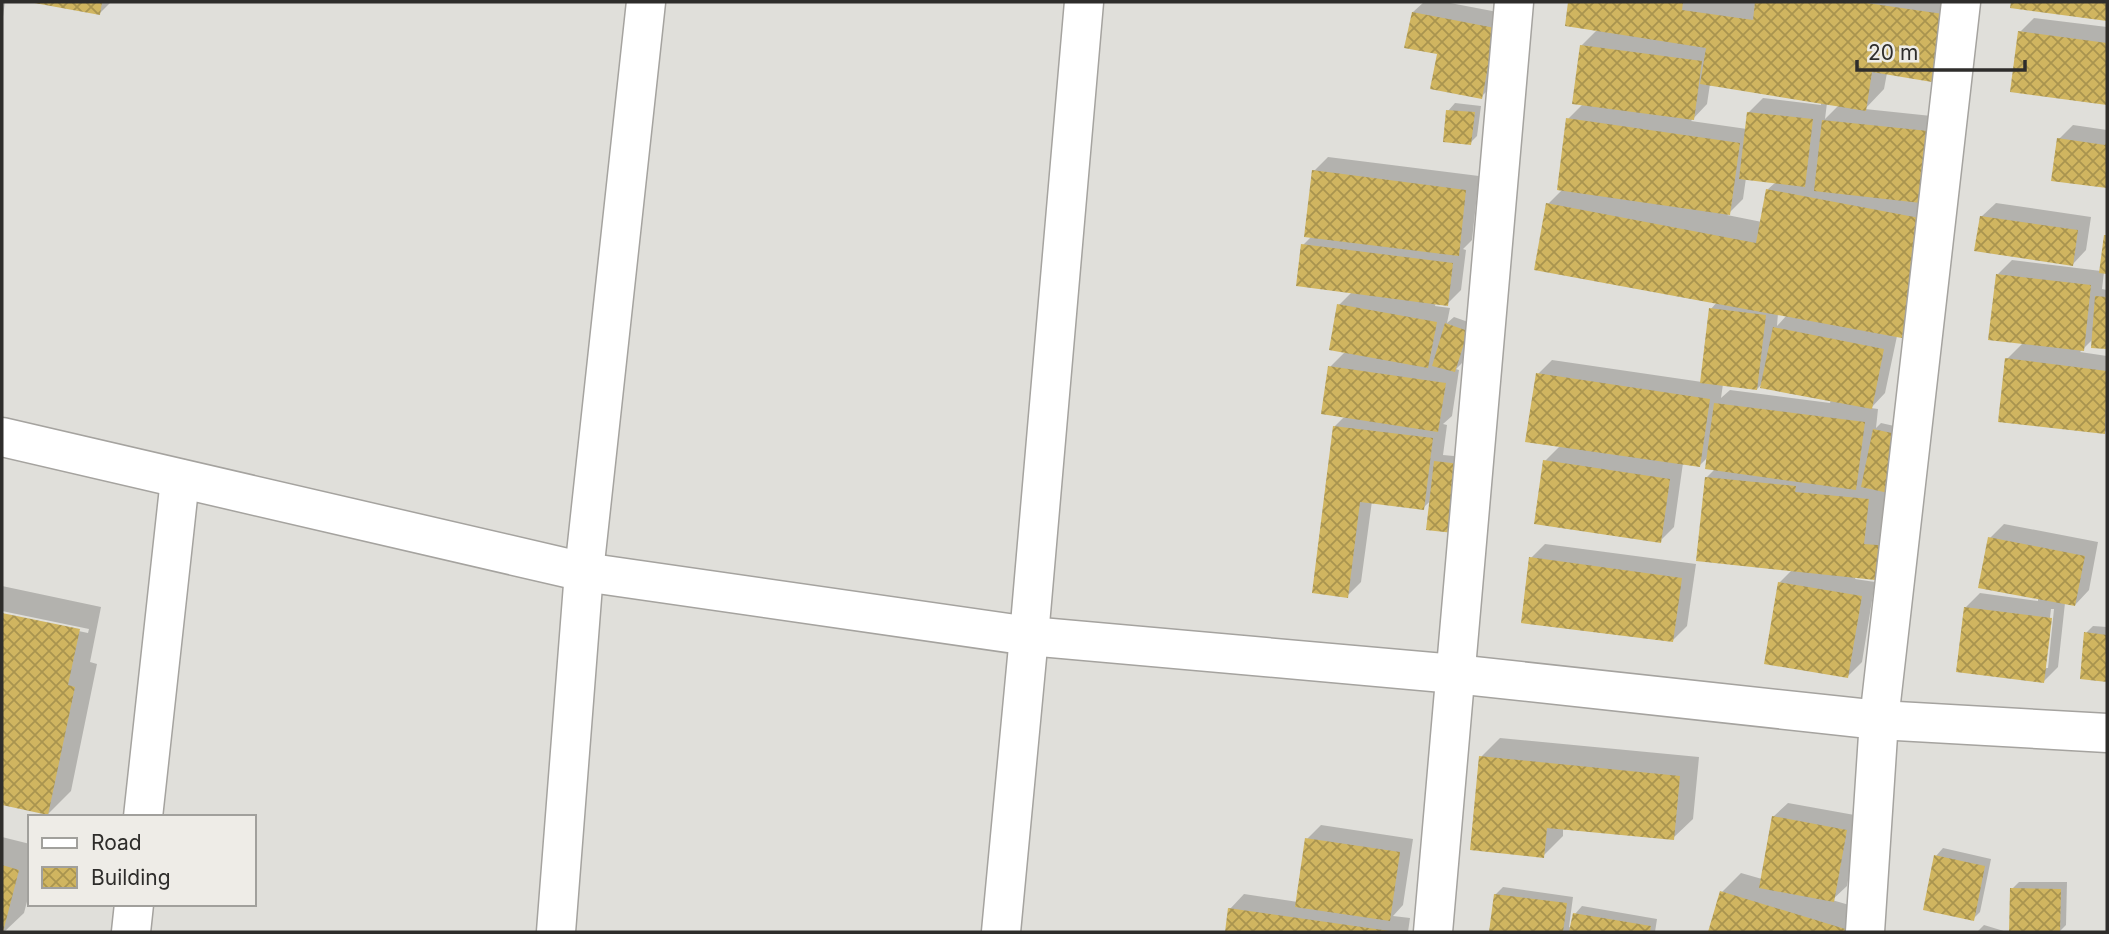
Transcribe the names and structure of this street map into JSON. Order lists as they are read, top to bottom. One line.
{"legend":["Road","Building"],"scale_bar":"20 m"}
